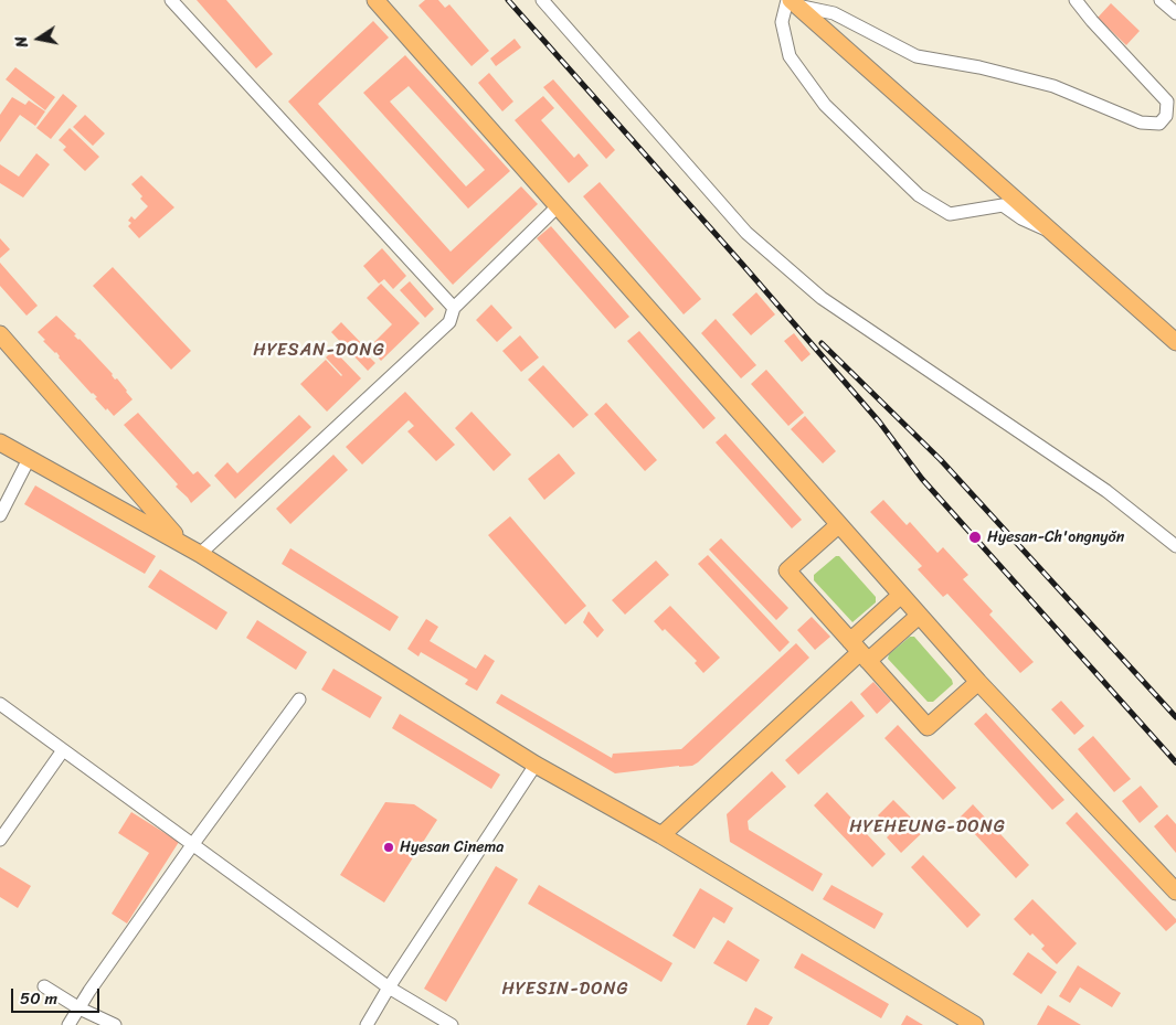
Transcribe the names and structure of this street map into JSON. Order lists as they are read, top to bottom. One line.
{"districts":["HYESAN-DONG","HYEHEUNG-DONG","HYESIN-DONG"],"places":["Hyesan-Ch'ongnyŏn","Hyesan Cinema"],"scale_bar":"50 m","north":"left"}
